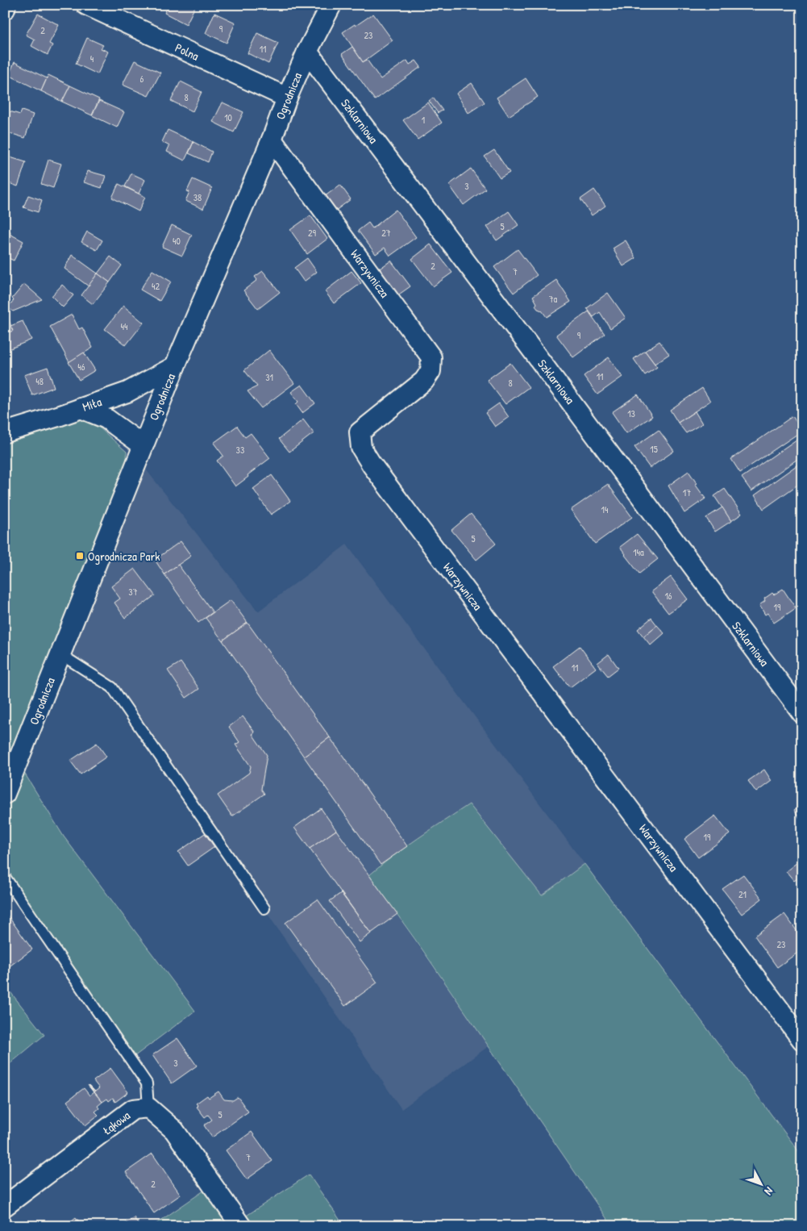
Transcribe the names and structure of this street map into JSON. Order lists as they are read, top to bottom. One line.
{"streets":{"street":["Polna","Ogrodnicza","Szklarniowa","Warzywnicza","Miła","Łąkowa"]},"crossings":[["Polna","Ogrodnicza"],["Ogrodnicza","Szklarniowa"],["Ogrodnicza","Warzywnicza"],["Ogrodnicza","Miła"]],"places":{"transit":["Ogrodnicza Park"]},"house_numbers":["9","2","23","11","4","6","8","10","1","3","38","5","29","27","40","2","7","42","7a","44","9","46","11","31","48","8","13","15","33","17","14","5","14a","37","16","19","11","19","21","23","3","5","7","2"],"north":"bottom right"}
